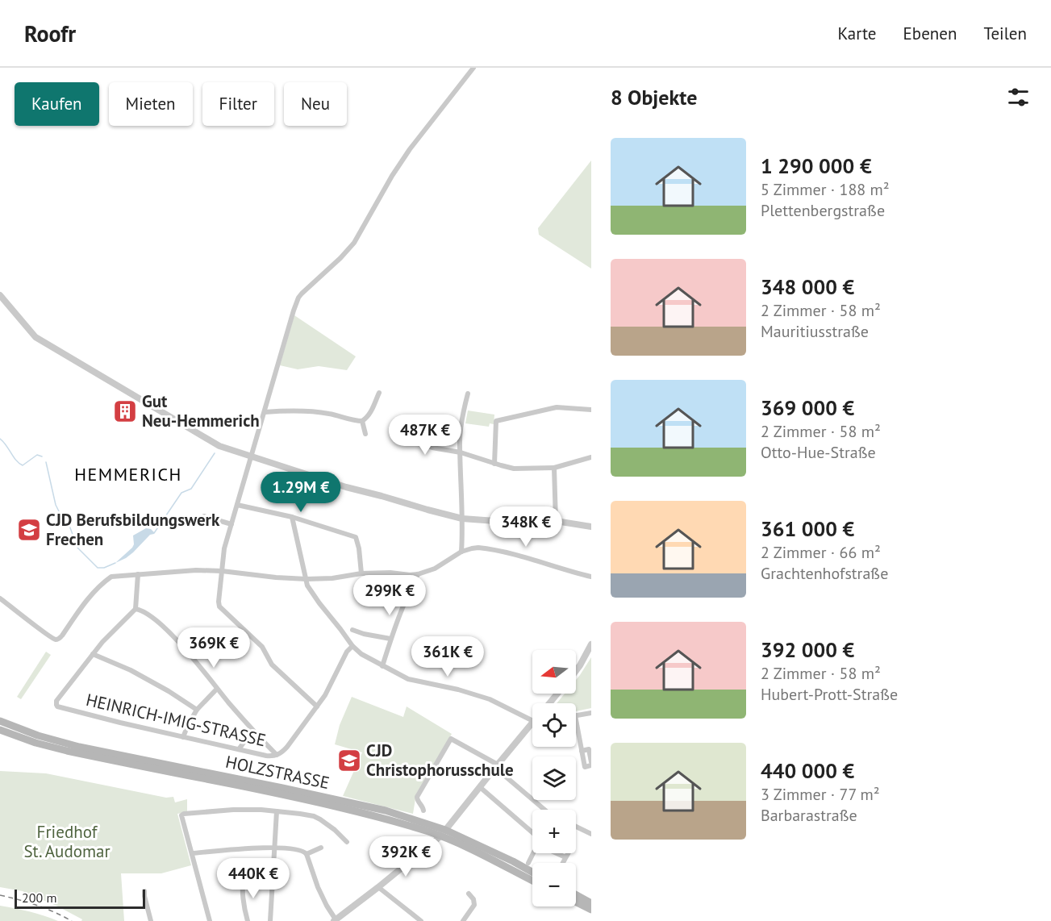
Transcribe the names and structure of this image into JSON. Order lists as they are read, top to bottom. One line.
{"streets":{"main road":["HOLZSTRASSE"],"street":["HEINRICH-IMIG-STRASSE"]},"districts":["HEMMERICH"],"parks":["Friedhof St. Audomar"],"places":{"building":["Gut Neu-Hemmerich"],"school or university":["CJD Berufsbildungswerk Frechen","CJD Christophorusschule"]},"scale_bar":"200 m","north":"left","page":{"header":"Roofr","nav":["Karte","Ebenen","Teilen"],"heading":"8 Objekte","chip":["Kaufen","Mieten","Filter","Neu"],"list":[{"name":"1 290 000 €","note":"5 Zimmer · 188 m² · Plettenbergstraße"},{"name":"348 000 €","note":"2 Zimmer · 58 m² · Mauritiusstraße"},{"name":"369 000 €","note":"2 Zimmer · 58 m² · Otto-Hue-Straße"},{"name":"361 000 €","note":"2 Zimmer · 66 m² · Grachtenhofstraße"},{"name":"392 000 €","note":"2 Zimmer · 58 m² · Hubert-Prott-Straße"},{"name":"440 000 €","note":"3 Zimmer · 77 m² · Barbarastraße"}],"price":["487K €","1.29M €","348K €","299K €","369K €","361K €","392K €","440K €"],"map_buttons":["+","−"],"scale":"200 m"}}
